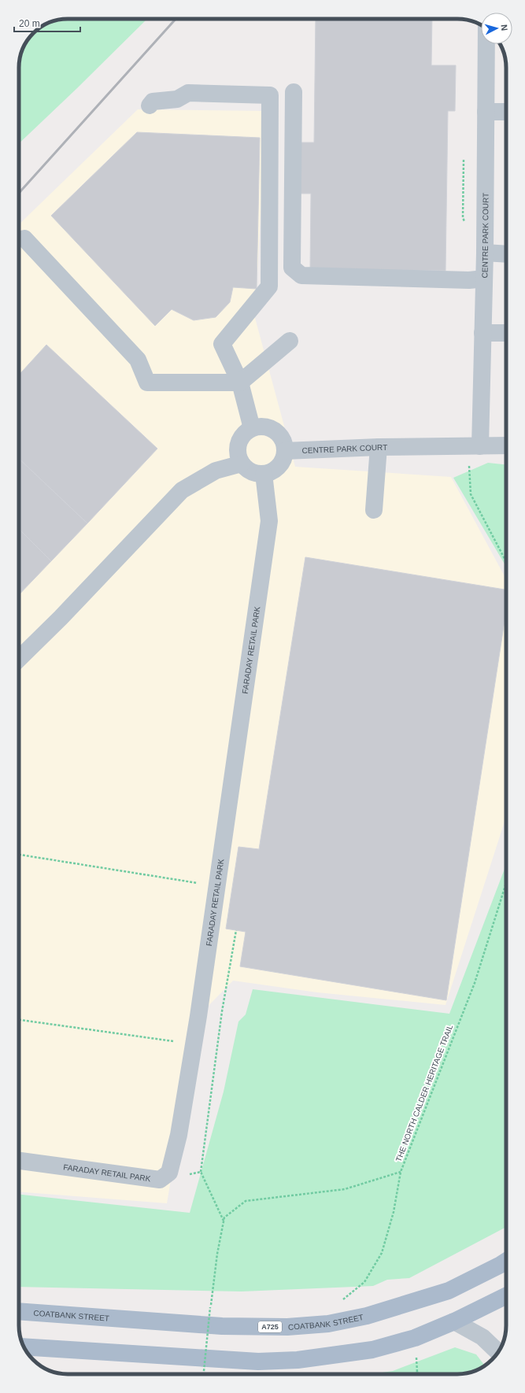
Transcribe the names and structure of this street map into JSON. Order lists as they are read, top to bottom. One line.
{"streets":{"main road":["COATBANK STREET","A725"],"street":["CENTRE PARK COURT","FARADAY RETAIL PARK"],"path":["THE NORTH CALDER HERITAGE TRAIL"]},"crossings":[["CENTRE PARK COURT","FARADAY RETAIL PARK"]],"scale_bar":"20 m","north":"right"}
